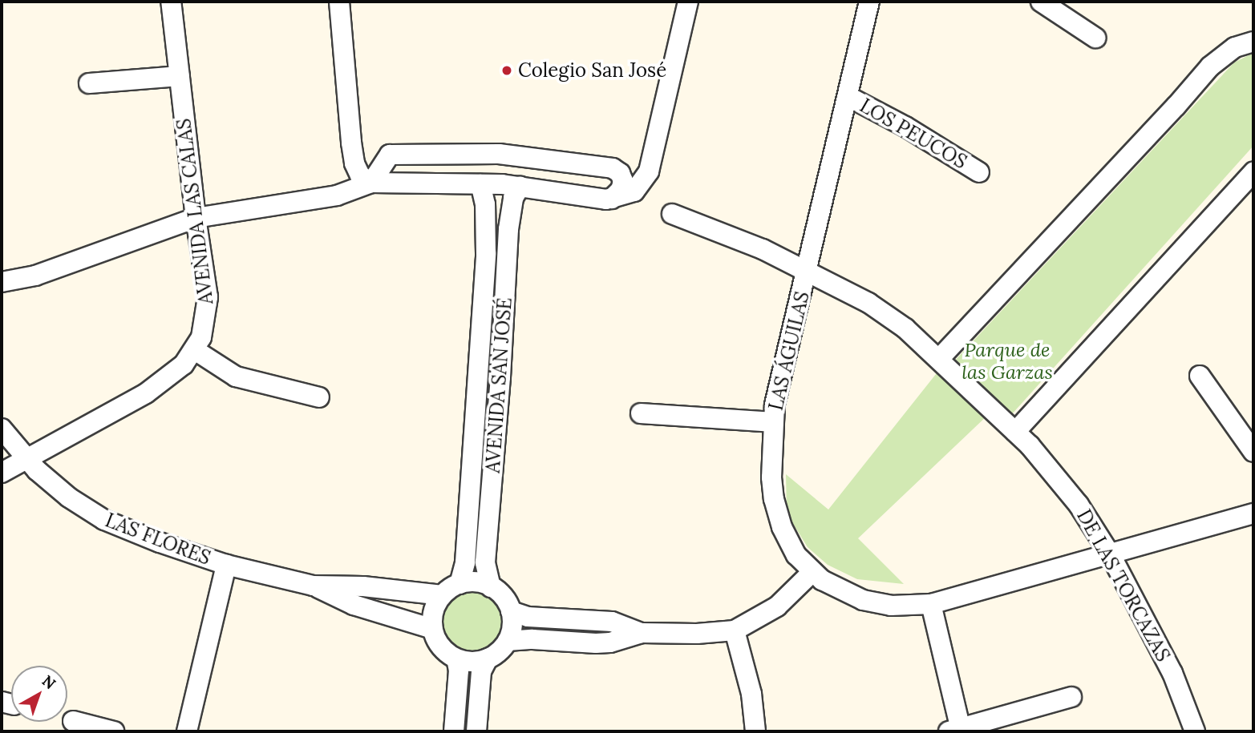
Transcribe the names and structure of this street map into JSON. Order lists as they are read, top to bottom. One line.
{"streets":{"street":["LOS PEUCOS","AVENIDA LAS CALAS","LAS ÁGUILAS","AVENIDA SAN JOSÉ","LAS FLORES","DE LAS TORCAZAS"]},"crossings":[["LOS PEUCOS","LAS ÁGUILAS"],["AVENIDA LAS CALAS","LAS FLORES"],["LAS ÁGUILAS","DE LAS TORCAZAS"],["AVENIDA SAN JOSÉ","LAS FLORES"]],"parks":["Parque de las Garzas"],"places":["Colegio San José"],"north":"top right"}
